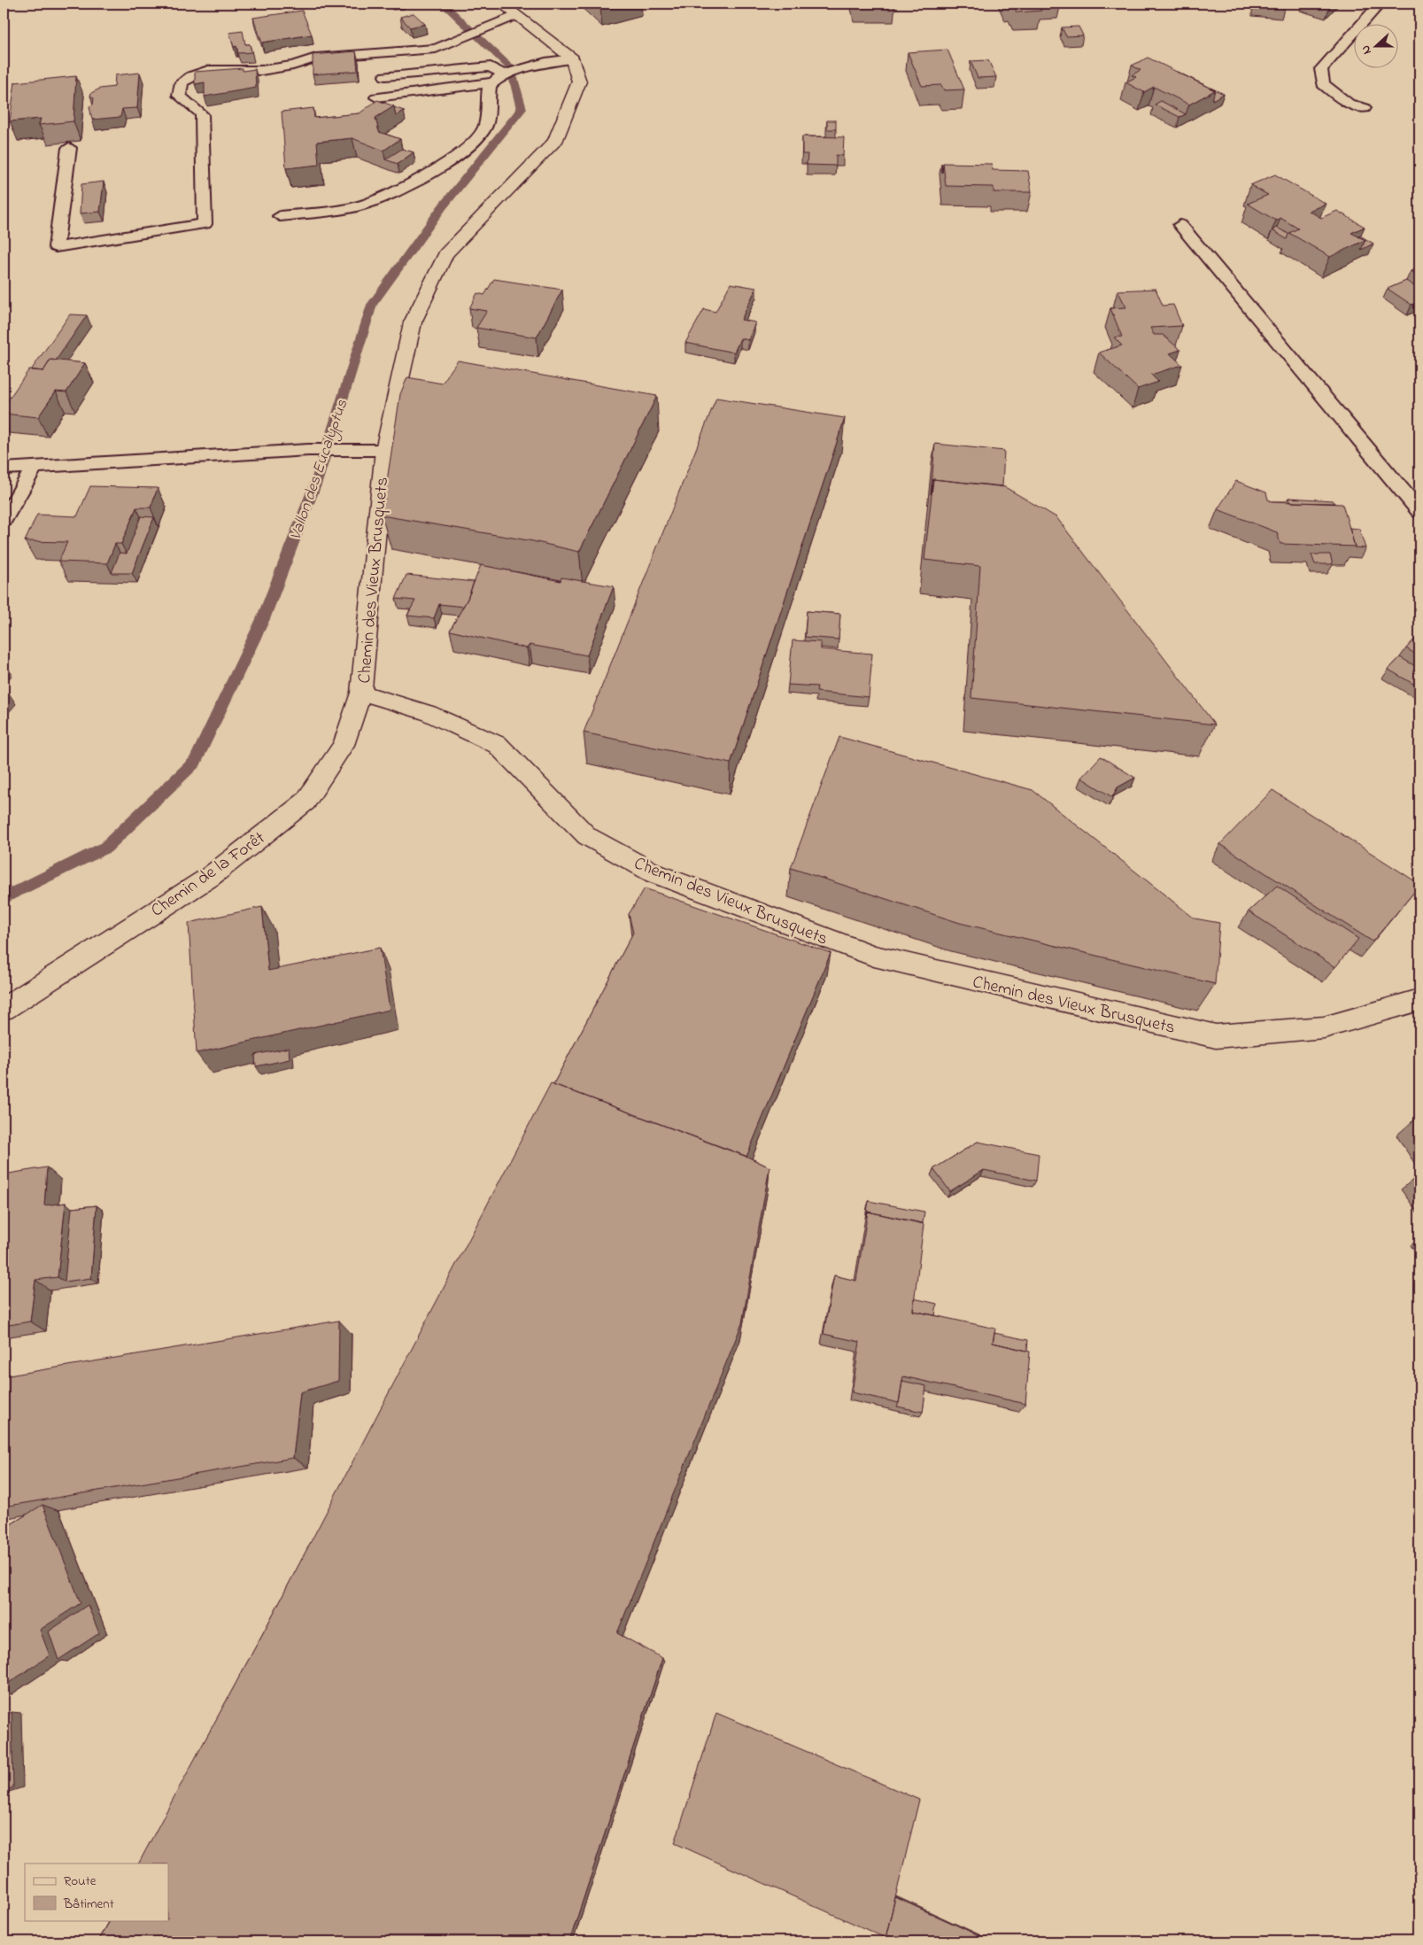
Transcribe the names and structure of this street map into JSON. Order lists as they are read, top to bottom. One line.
{"streets":{"street":["Chemin des Vieux Brusquets","Chemin de la Forêt"]},"crossings":[["Chemin des Vieux Brusquets","Chemin de la Forêt"]],"water":["Vallon des Eucalyptus"],"legend":["Route","Bâtiment"],"north":"left"}
